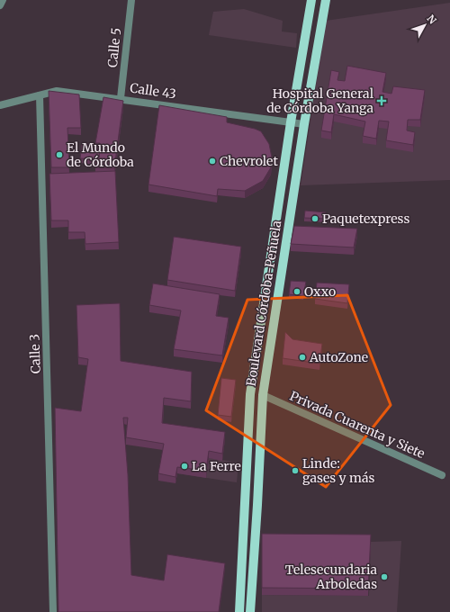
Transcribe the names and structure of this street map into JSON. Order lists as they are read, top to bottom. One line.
{"streets":{"main road":["Boulevard Córdoba-Peñuela"],"street":["Calle 5","Calle 43","Calle 3","Privada Cuarenta y Siete"]},"crossings":[["Calle 5","Calle 43"],["Calle 43","Boulevard Córdoba-Peñuela"],["Calle 43","Calle 3"],["Boulevard Córdoba-Peñuela","Privada Cuarenta y Siete"]],"places":{"health":["Hospital General de Córdoba Yanga"],"other":["El Mundo de Córdoba","Chevrolet","Paquetexpress","Oxxo","AutoZone","La Ferre","Linde: gases y más","Telesecundaria Arboledas"]},"north":"top right"}
